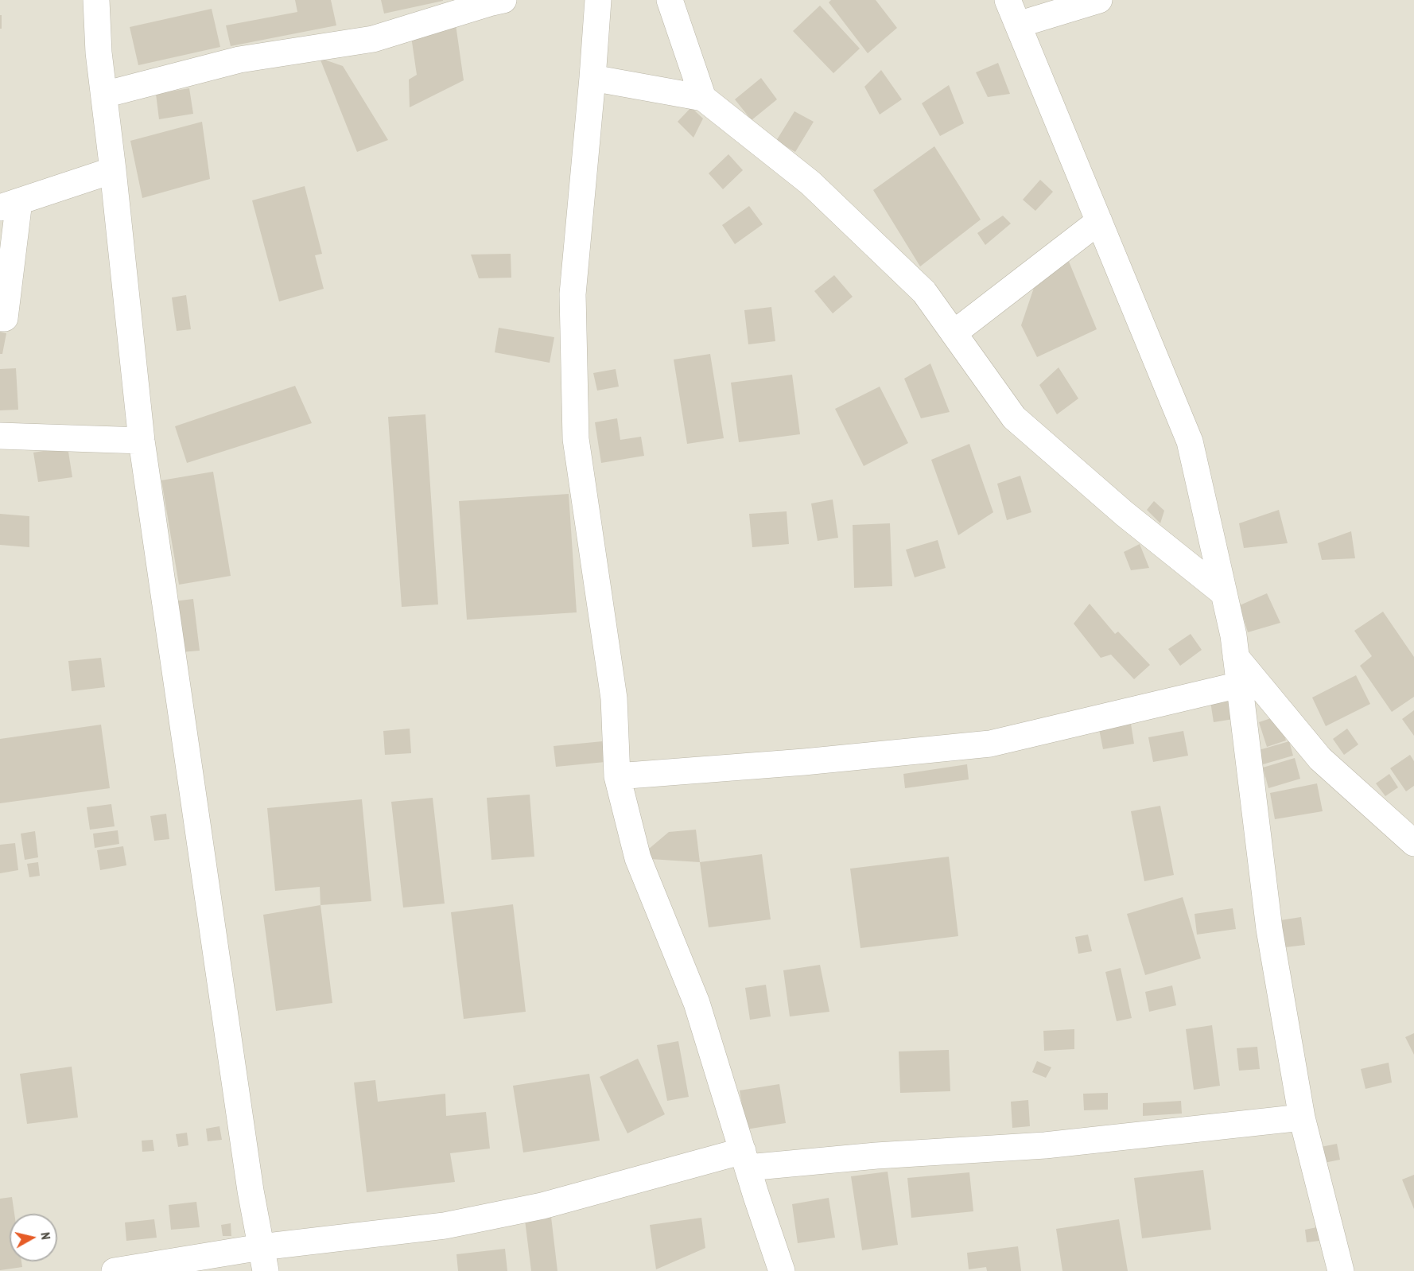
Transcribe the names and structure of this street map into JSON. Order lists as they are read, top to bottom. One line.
{"north":"right"}
